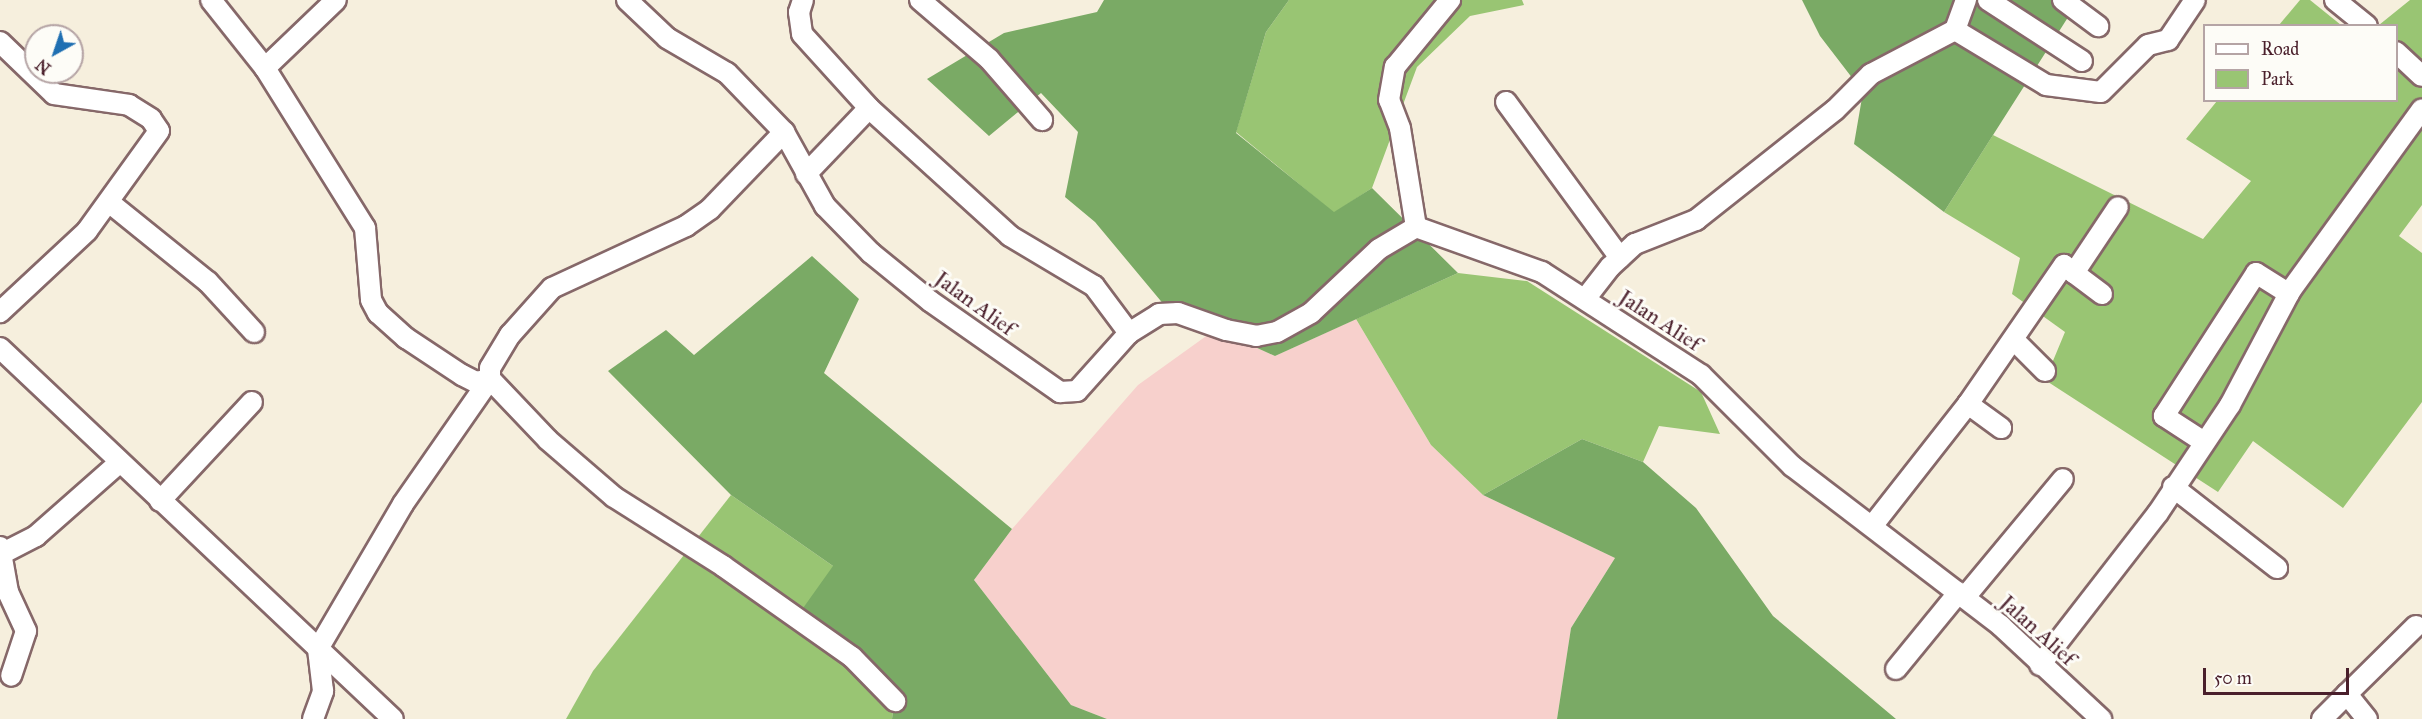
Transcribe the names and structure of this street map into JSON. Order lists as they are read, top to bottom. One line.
{"streets":{"street":["Jalan Alief"]},"legend":["Road","Park"],"scale_bar":"50 m","north":"bottom left"}
